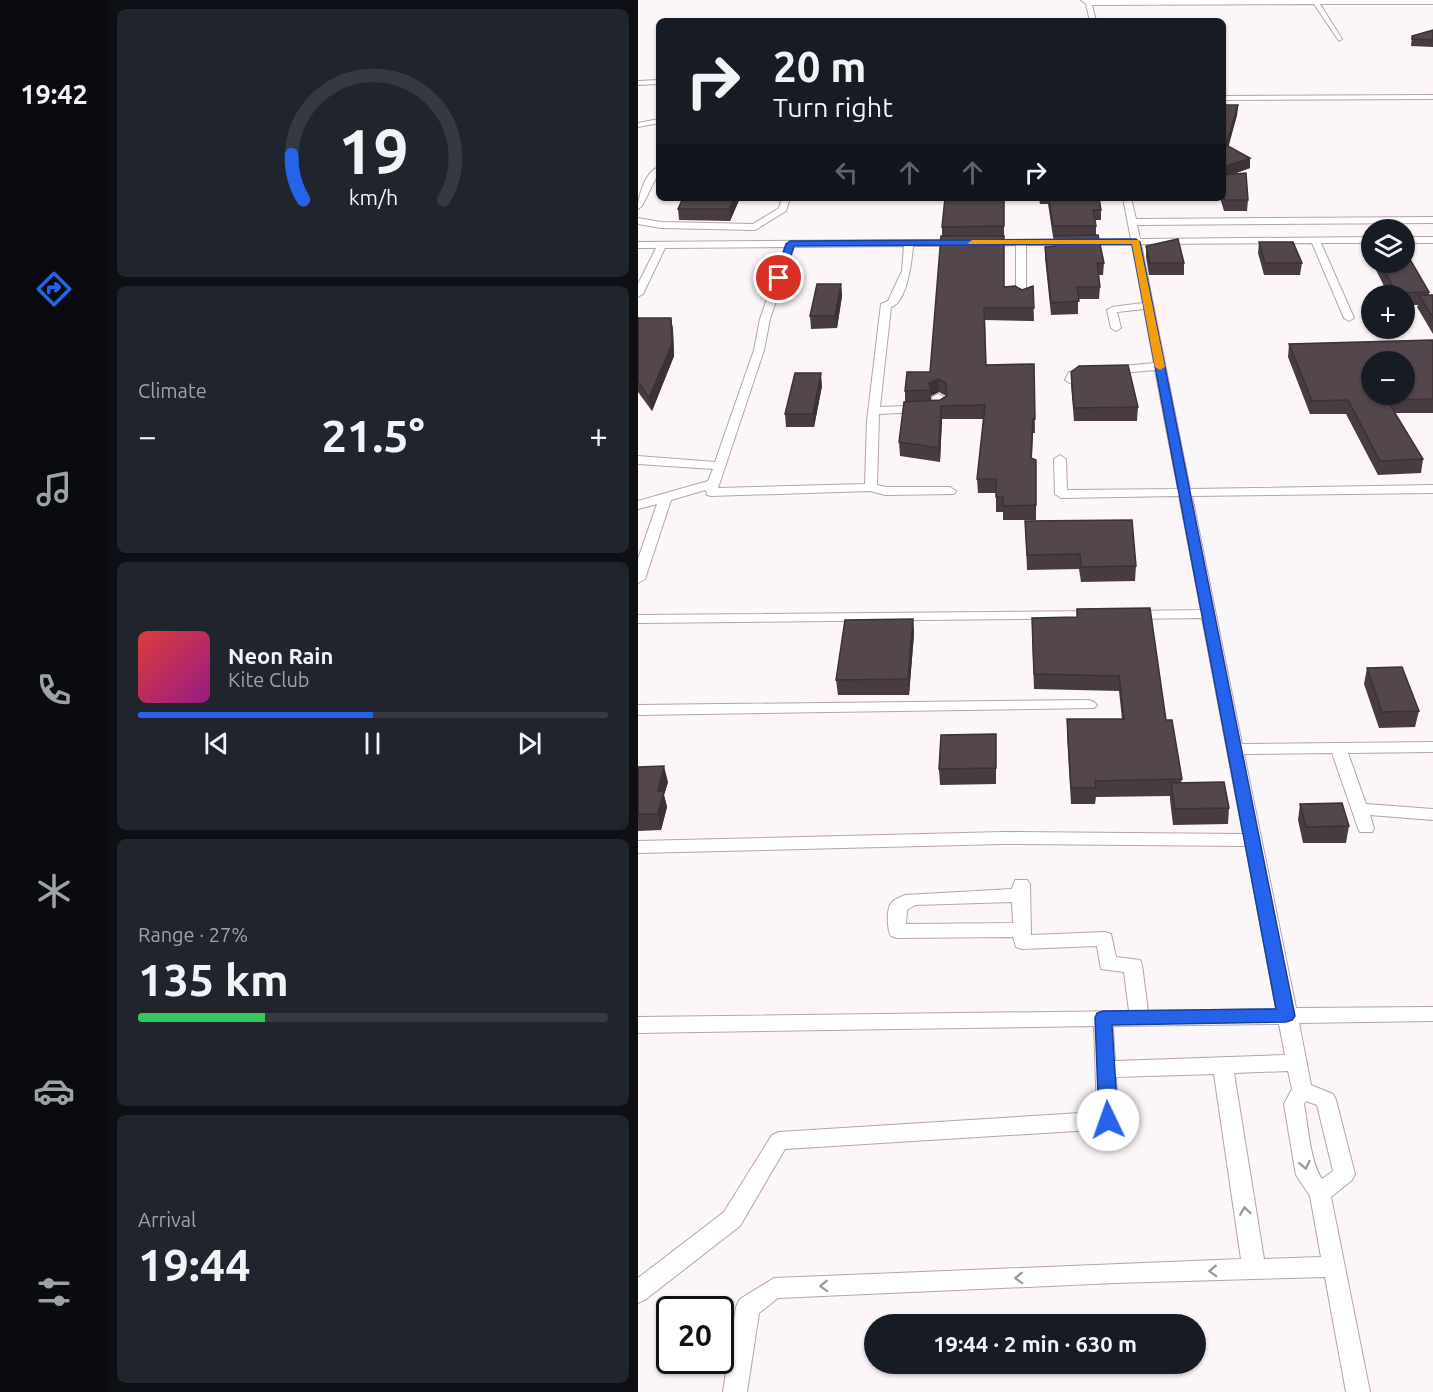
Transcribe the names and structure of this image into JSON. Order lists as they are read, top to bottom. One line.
{"page":{"tabs":"19:42","turn":["20 m","Turn right"],"map_buttons":["+","−"],"tile":["Climate",["Range · 27%","135 km"],["Arrival","19:44"]],"heat":["−","21.5°","+"],"song":["Neon Rain","Kite Club"],"limit":"20","trip":"19:44 · 2 min · 630 m","gauge":["19","km/h"]}}
